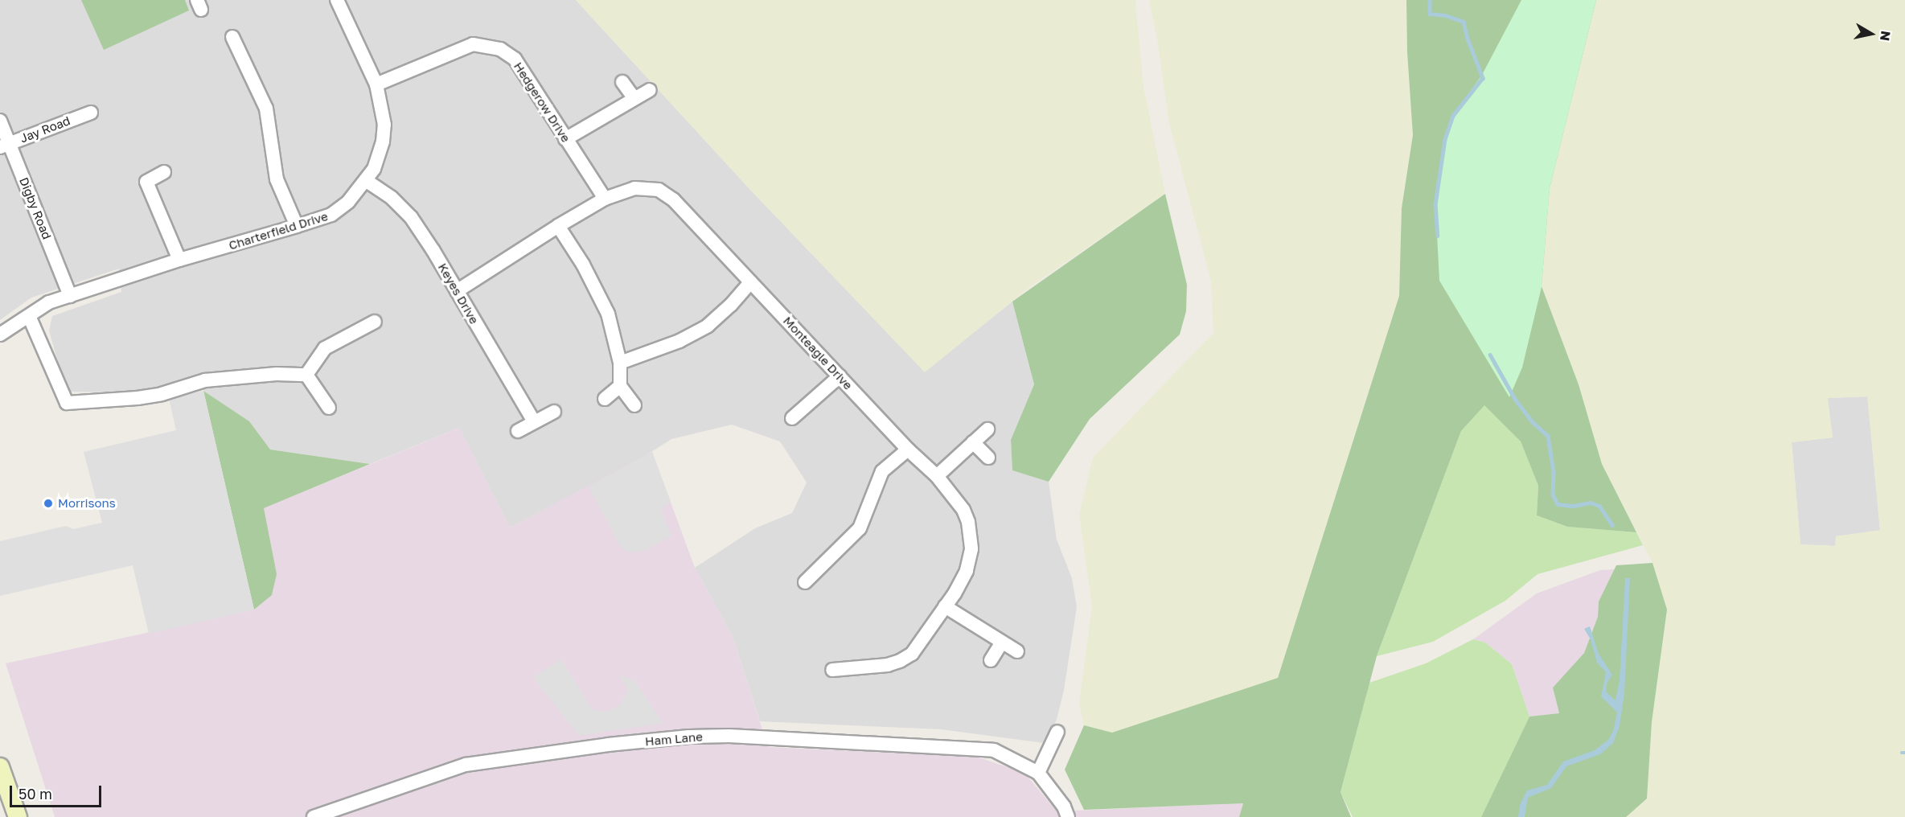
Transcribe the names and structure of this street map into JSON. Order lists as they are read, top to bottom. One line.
{"streets":{"street":["Hedgerow Drive","Jay Road","Digby Road","Charterfield Drive","Keyes Drive","Monteagle Drive","Ham Lane"]},"crossings":[["Hedgerow Drive","Charterfield Drive"],["Hedgerow Drive","Monteagle Drive"],["Jay Road","Digby Road"],["Digby Road","Charterfield Drive"],["Charterfield Drive","Keyes Drive"],["Keyes Drive","Monteagle Drive"]],"places":["Morrisons"],"scale_bar":"50 m","north":"right"}
